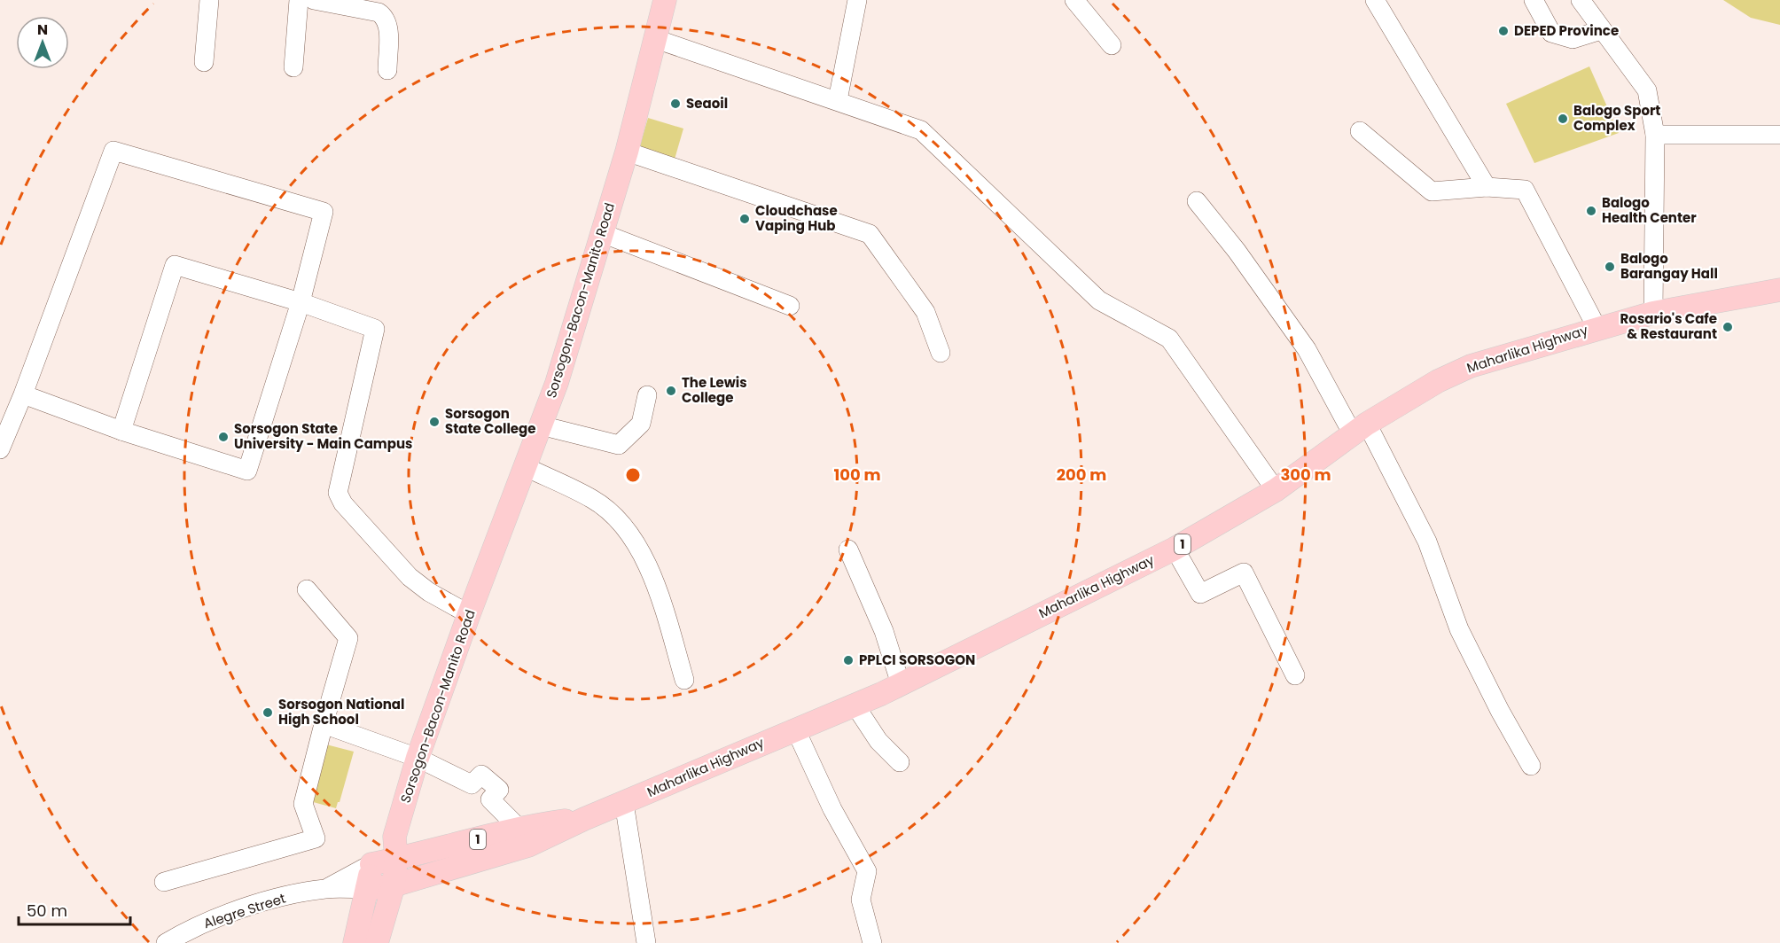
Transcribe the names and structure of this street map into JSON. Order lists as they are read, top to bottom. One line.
{"streets":{"main road":["Sorsogon-Bacon-Manito Road","Maharlika Highway","1"],"street":["Alegre Street"]},"crossings":[["Sorsogon-Bacon-Manito Road","Maharlika Highway"],["Sorsogon-Bacon-Manito Road","Alegre Street"],["Maharlika Highway","Alegre Street"]],"places":["DEPED Province","Seaoil","Balogo Sport Complex","Balogo Health Center","Cloudchase Vaping Hub","Balogo Barangay Hall","Rosario's Cafe & Restaurant","The Lewis College","Sorsogon State College","Sorsogon State University - Main Campus","PPLCI SORSOGON","Sorsogon National High School"],"scale_bar":"50 m","north":"top","rings":["100 m","200 m","300 m"]}
